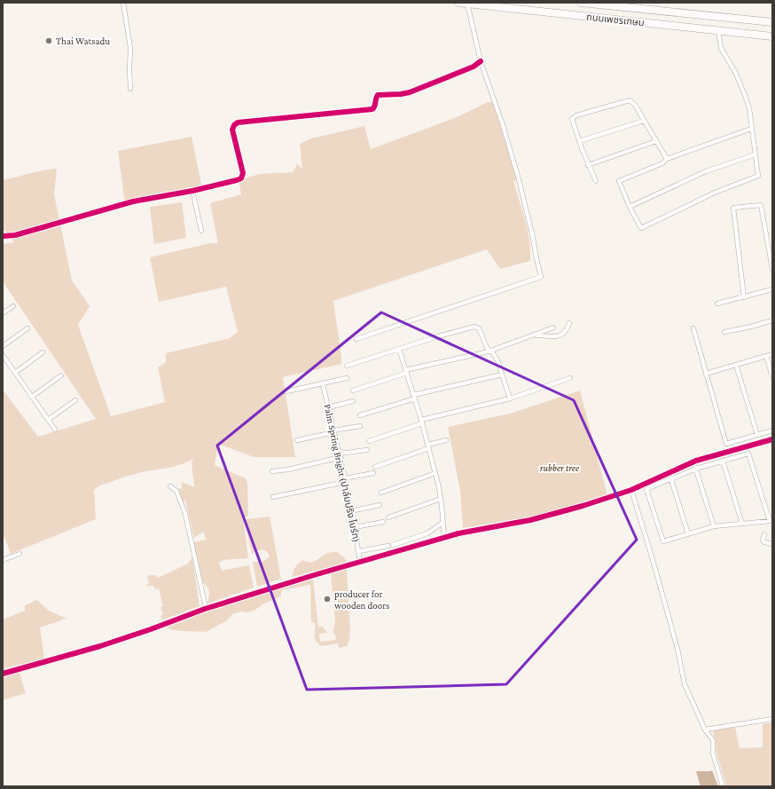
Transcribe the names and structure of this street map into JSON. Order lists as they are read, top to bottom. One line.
{"streets":{"highway":["ถนนเพชรเกษม"],"street":["Palm Spring Bright (ปาล์มปริง ไบร์ท)"]},"parks":["rubber tree"],"places":["Thai Watsadu","producer for wooden doors"]}
